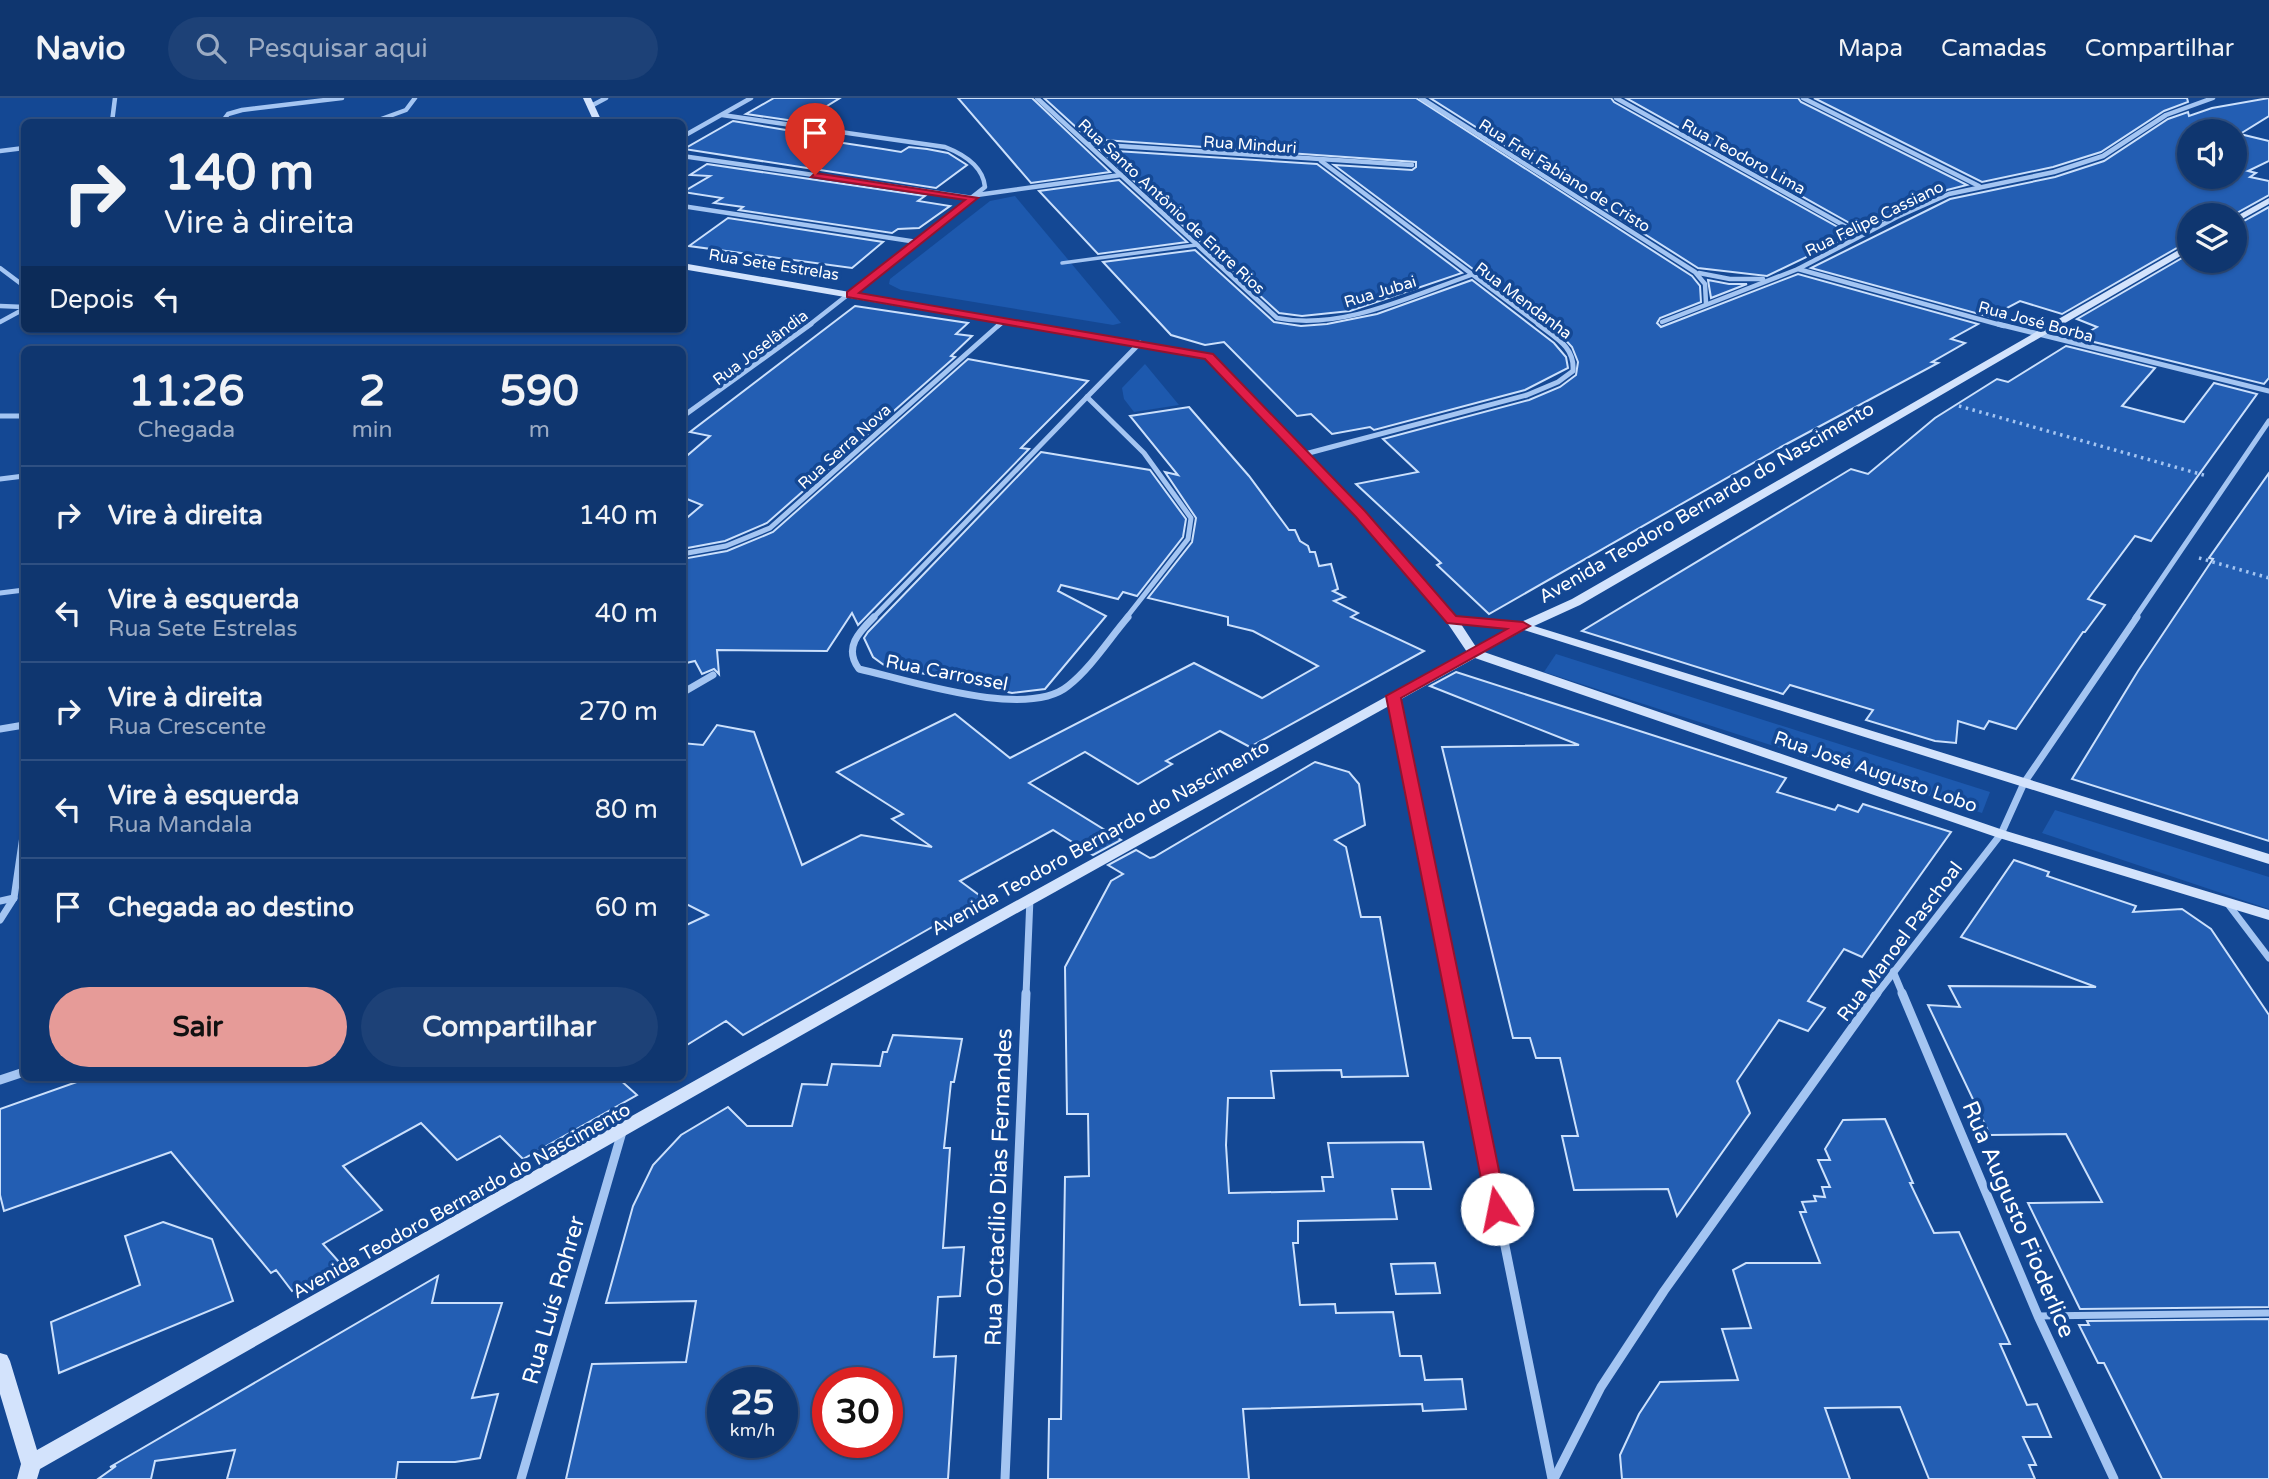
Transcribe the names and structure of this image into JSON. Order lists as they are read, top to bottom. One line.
{"streets":{"street":["Rua Minduri","Rua Teodoro Lima","Rua Frei Fabiano de Cristo","Rua Santo Antônio de Entre Rios","Rua Felipe Cassiano","Rua Sete Estrelas","Rua Jubai","Rua Mendanha","Rua José Borba","Rua Joselândia","Rua Serra Nova","Avenida Teodoro Bernardo do Nascimento","Rua Carrossel","Rua José Augusto Lobo","Rua Manoel Paschoal","Rua Octacílio Dias Fernandes","Rua Augusto Fioderlice","Rua Luís Rohrer"]},"crossings":[["Rua Minduri","Rua Santo Antônio de Entre Rios"],["Rua Minduri","Rua Mendanha"],["Rua Teodoro Lima","Rua Felipe Cassiano"],["Rua Frei Fabiano de Cristo","Rua Felipe Cassiano"],["Rua Santo Antônio de Entre Rios","Rua Jubai"],["Rua Felipe Cassiano","Rua José Borba"],["Rua Sete Estrelas","Rua Mendanha"],["Rua Sete Estrelas","Rua Joselândia"],["Rua Sete Estrelas","Rua Serra Nova"],["Rua Sete Estrelas","Avenida Teodoro Bernardo do Nascimento"],["Rua Sete Estrelas","Rua Carrossel"],["Rua Sete Estrelas","Rua José Augusto Lobo"],["Rua Jubai","Rua Mendanha"],["Rua José Borba","Avenida Teodoro Bernardo do Nascimento"],["Avenida Teodoro Bernardo do Nascimento","Rua José Augusto Lobo"],["Avenida Teodoro Bernardo do Nascimento","Rua Octacílio Dias Fernandes"],["Avenida Teodoro Bernardo do Nascimento","Rua Luís Rohrer"],["Rua José Augusto Lobo","Rua Manoel Paschoal"],["Rua Manoel Paschoal","Rua Augusto Fioderlice"]],"page":{"header":"Navio","search":"Pesquisar aqui","nav":["Mapa","Camadas","Compartilhar"],"turn":["140 m","Vire à direita"],"then":"Depois","eta":["11:26","Chegada","2","min","590","m"],"list":[{"name":"Vire à direita","value":"140 m"},{"name":"Vire à esquerda","note":"Rua Sete Estrelas","value":"40 m"},{"name":"Vire à direita","note":"Rua Crescente","value":"270 m"},{"name":"Vire à esquerda","note":"Rua Mandala","value":"80 m"},{"name":"Chegada ao destino","value":"60 m"}],"buttons":["Sair","Compartilhar"],"speed":"25 km/h","limit":"30"}}
